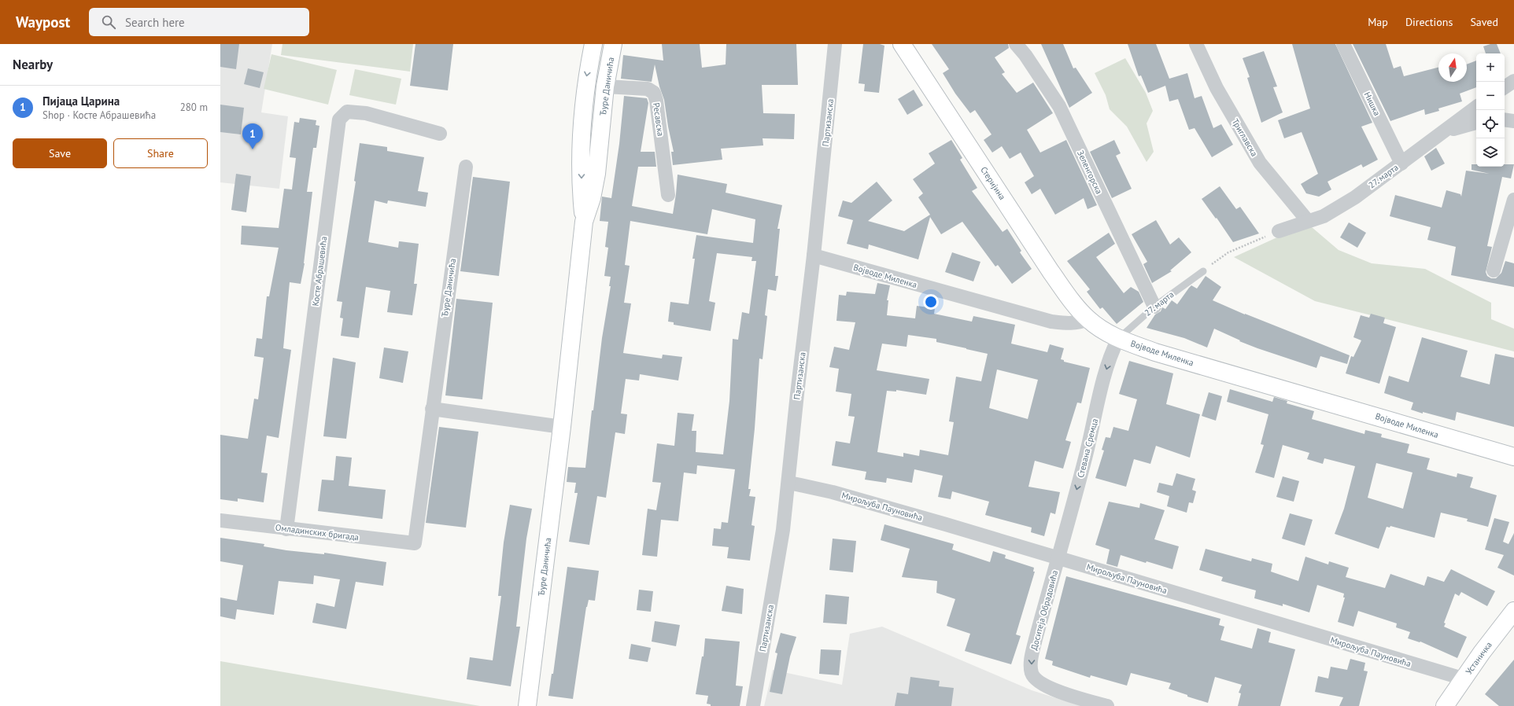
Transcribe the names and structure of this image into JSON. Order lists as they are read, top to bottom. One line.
{"streets":{"street":["Ђуре Даничића","Нишка","Ресавска","Партизанска","Триглавска","Зеленгорска","27. марта","Стеријина","Косте Абрашевића","Војводе Миленка","Стевана Сремца","Мирољуба Пауновића","Омладинских бригада","Доситеја Обрадовића","Устаничка"]},"crossings":[["Ђуре Даничића","Ресавска"],["Ђуре Даничића","Омладинских бригада"],["Нишка","27. марта"],["Партизанска","Војводе Миленка"],["Партизанска","Мирољуба Пауновића"],["Триглавска","27. марта"],["Зеленгорска","27. марта"],["27. марта","Војводе Миленка"],["27. марта","Стевана Сремца"],["Стеријина","Војводе Миленка"],["Косте Абрашевића","Омладинских бригада"],["Војводе Миленка","Стевана Сремца"],["Стевана Сремца","Мирољуба Пауновића"],["Стевана Сремца","Доситеја Обрадовића"],["Мирољуба Пауновића","Доситеја Обрадовића"],["Мирољуба Пауновића","Устаничка"]],"one_way":["Стевана Сремца"],"north":"top","page":{"header":"Waypost","search":"Search here","nav":["Map","Directions","Saved"],"heading":"Nearby","map_buttons":["+","−"],"list":[{"mark":"1","name":"Пијаца Царина","note":"Shop · Косте Абрашевића","value":"280 m"}],"pins":"1","buttons":["Save","Share"]}}
